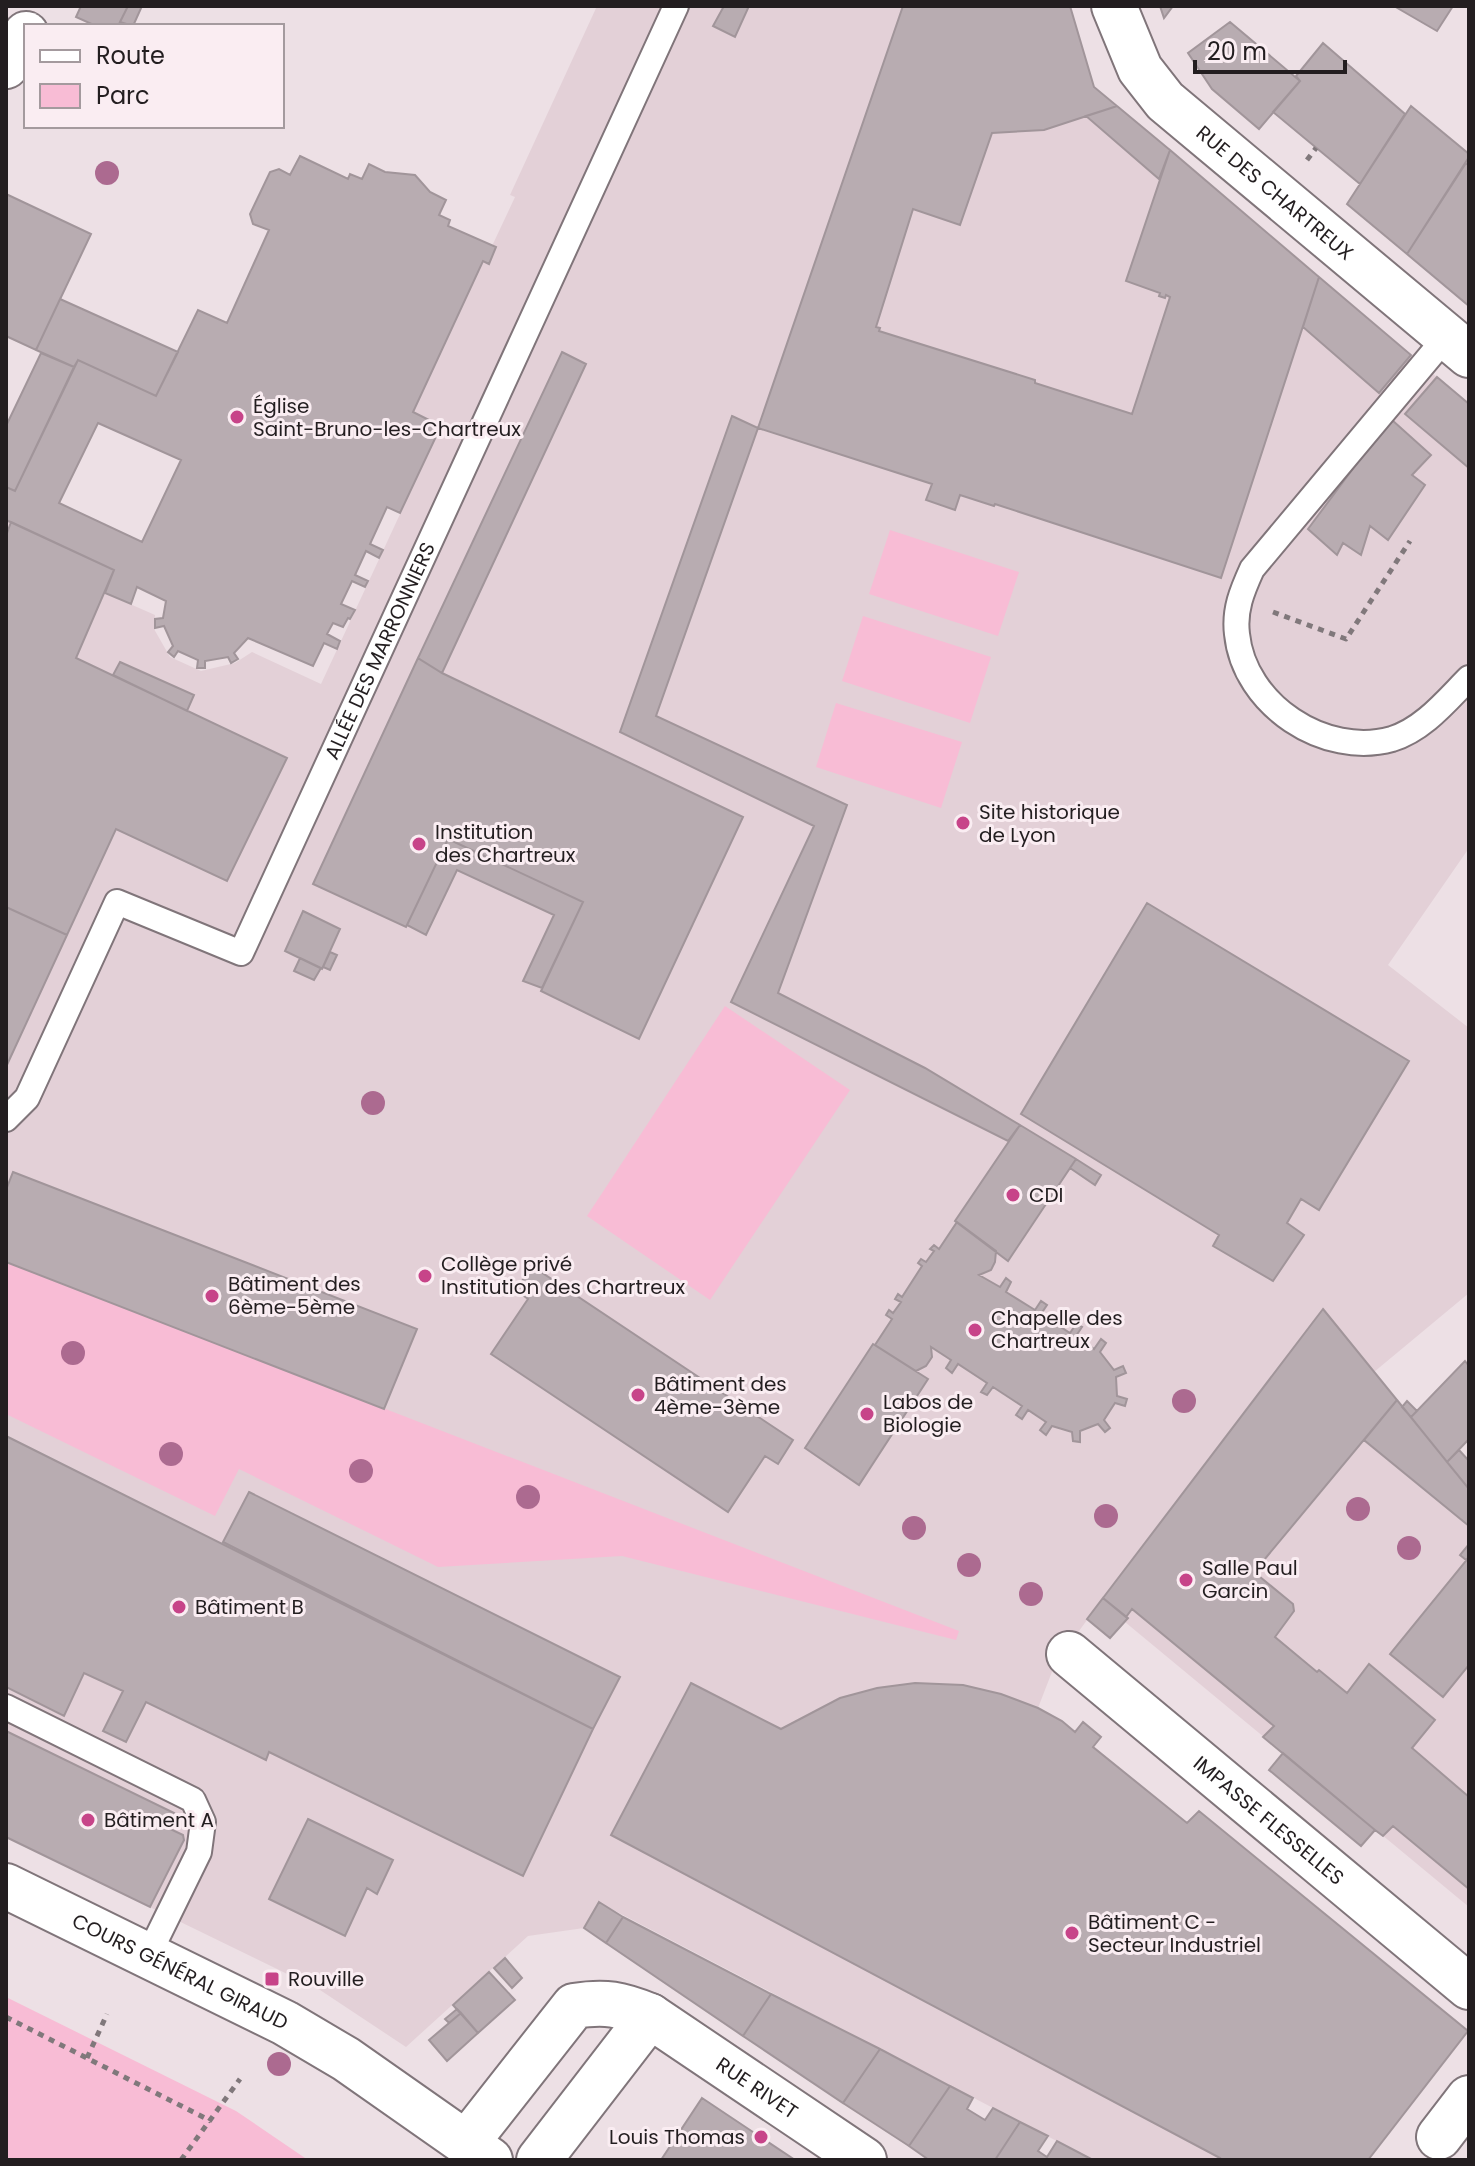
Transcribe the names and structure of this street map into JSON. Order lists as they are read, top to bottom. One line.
{"streets":{"street":["RUE DES CHARTREUX","IMPASSE FLESSELLES","COURS GÉNÉRAL GIRAUD","RUE RIVET"],"lane":["ALLÉE DES MARRONNIERS"]},"crossings":[["COURS GÉNÉRAL GIRAUD","RUE RIVET"]],"places":{"other":["Église Saint-Bruno-les-Chartreux","Site historique de Lyon","Institution des Chartreux","CDI","Collège privé Institution des Chartreux","Bâtiment des 6ème-5ème","Chapelle des Chartreux","Bâtiment des 4ème-3ème","Labos de Biologie","Salle Paul Garcin","Bâtiment B","Bâtiment A","Bâtiment C - Secteur Industriel","Louis Thomas"],"transit":["Rouville"]},"legend":["Route","Parc"],"scale_bar":"20 m"}
